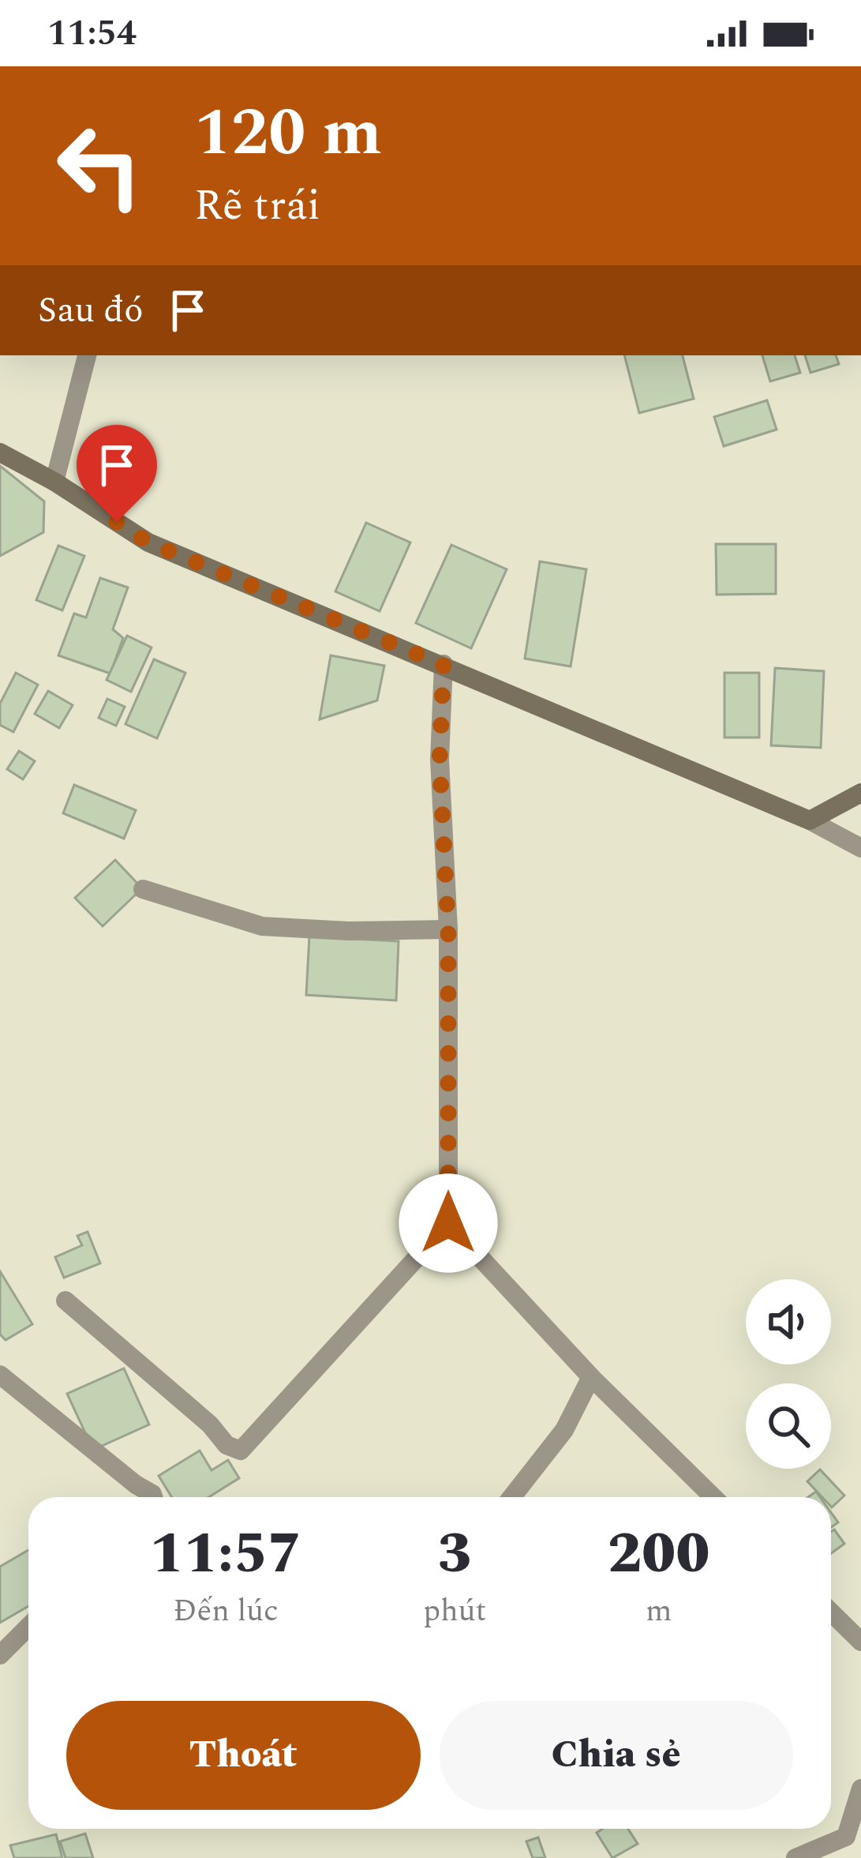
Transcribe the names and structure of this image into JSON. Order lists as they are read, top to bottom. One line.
{"page":{"status":"11:54","turn":["120 m","Rẽ trái"],"then":"Sau đó","eta":["11:57","Đến lúc","3","phút","200","m"],"buttons":["Thoát","Chia sẻ"]}}
